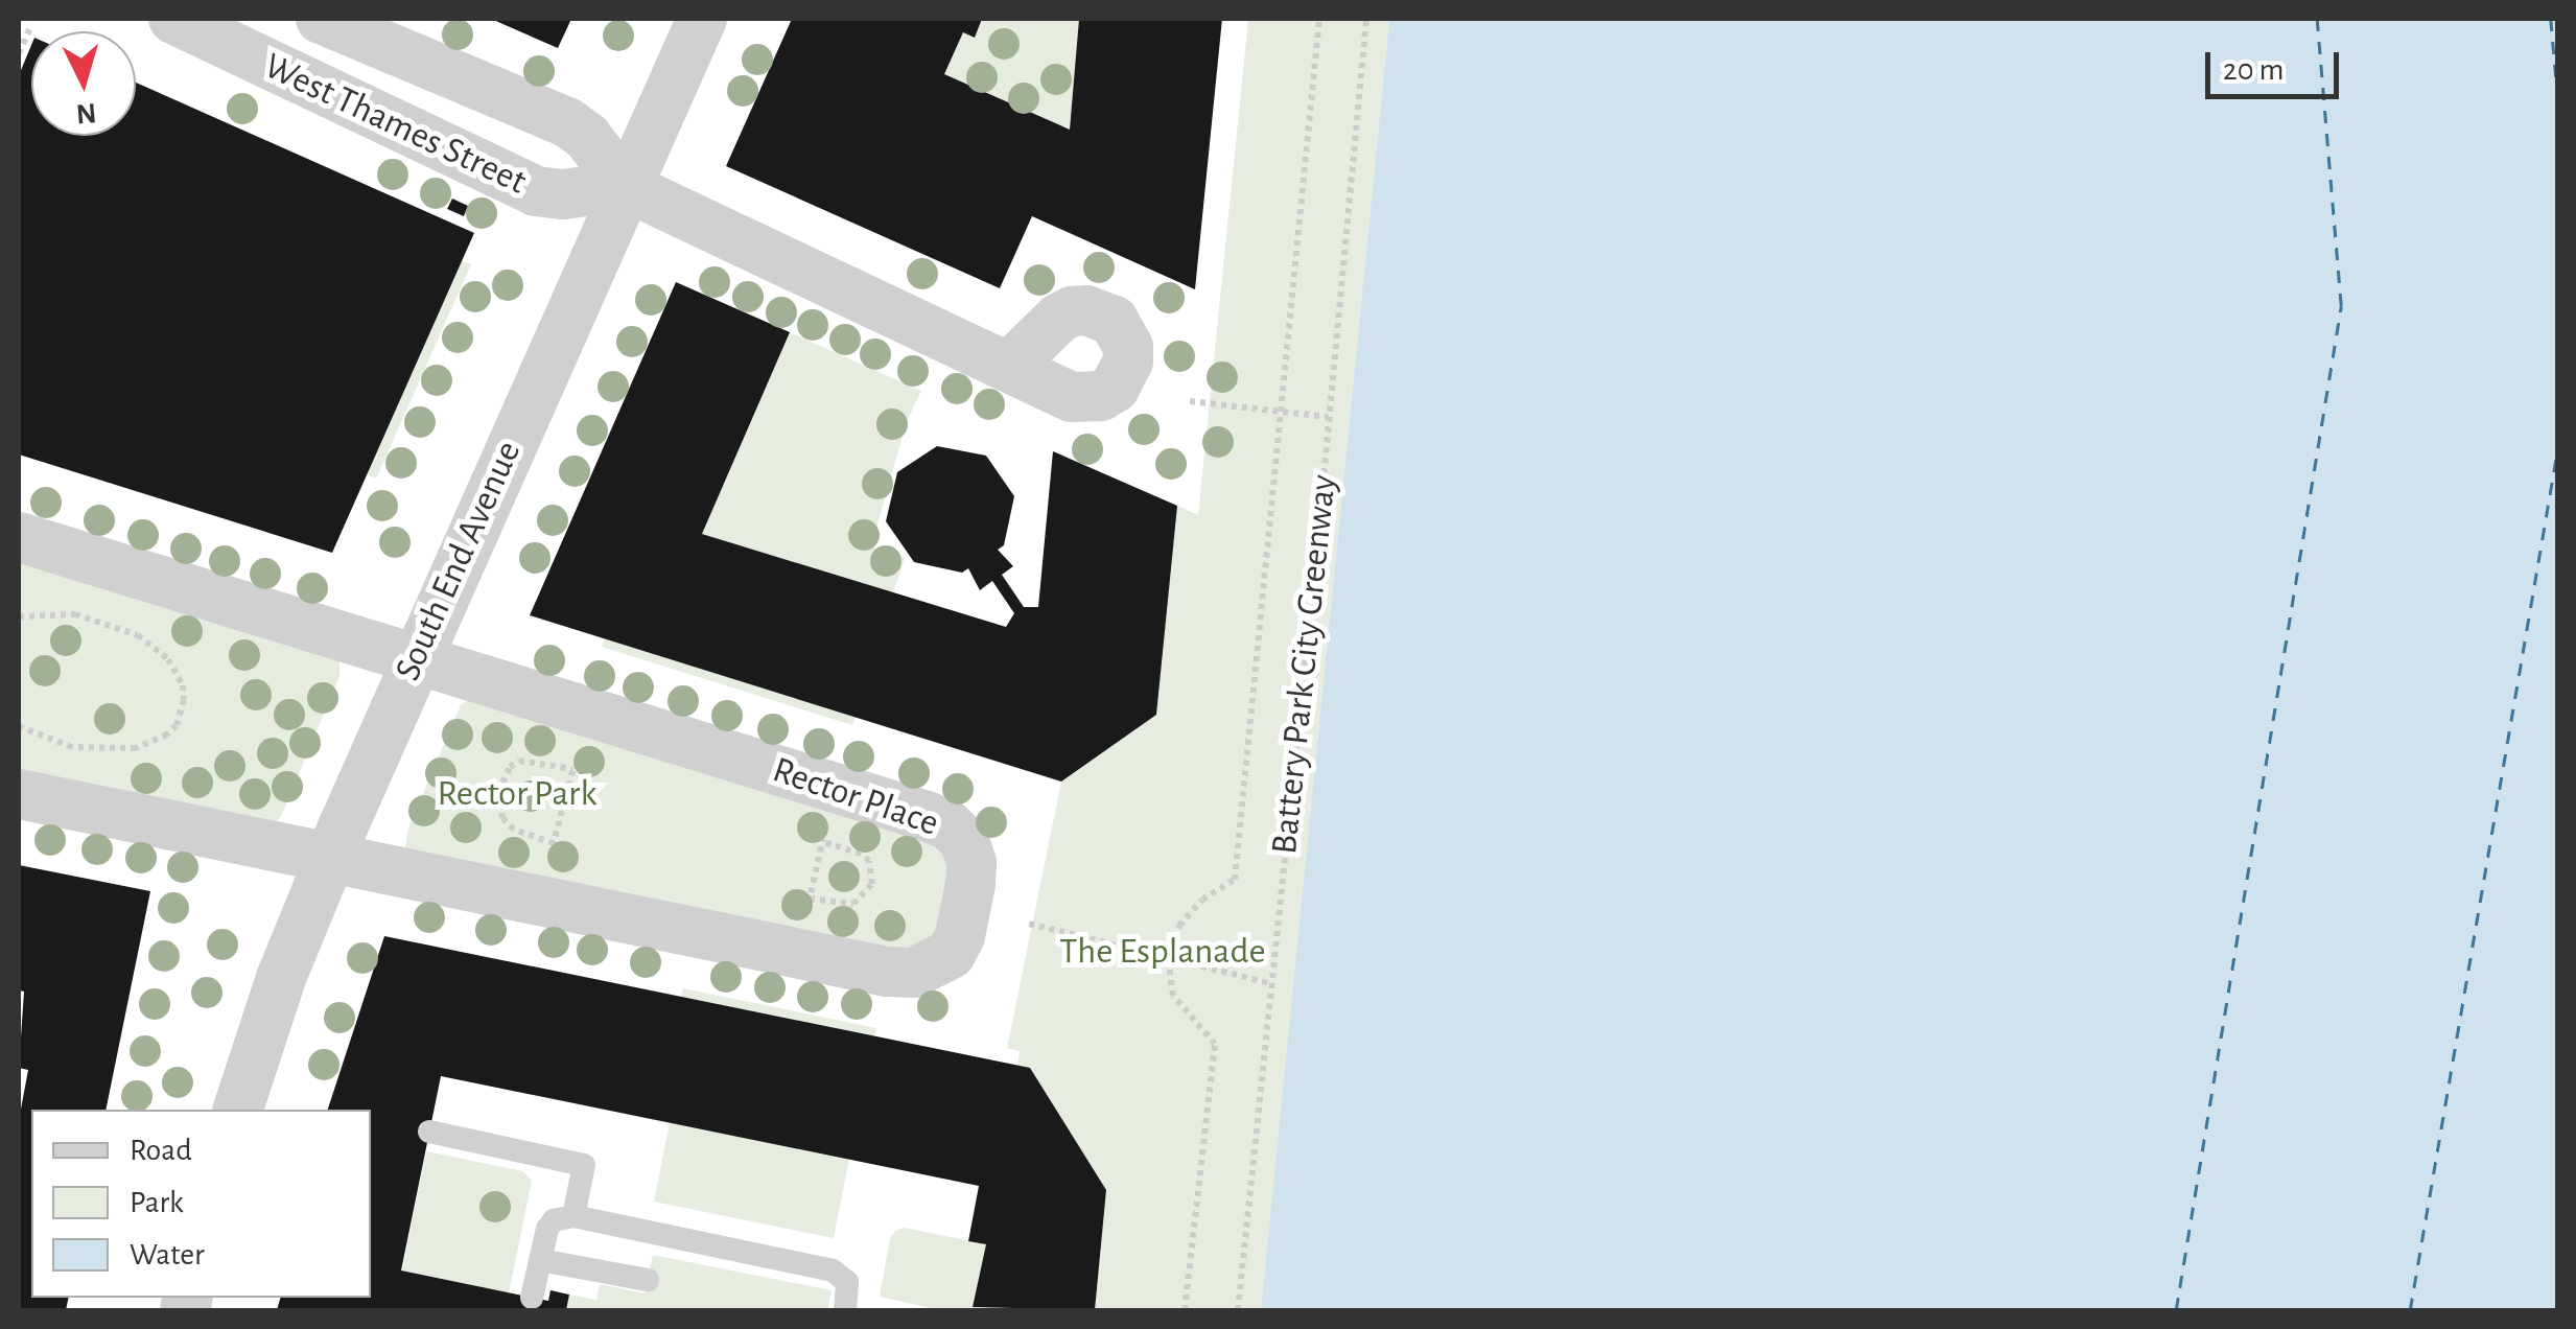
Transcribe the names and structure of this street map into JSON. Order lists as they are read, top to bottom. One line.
{"streets":{"street":["West Thames Street","South End Avenue","Rector Place"],"path":["Battery Park City Greenway"]},"crossings":[["West Thames Street","South End Avenue"],["South End Avenue","Rector Place"]],"parks":["Rector Park","The Esplanade"],"legend":["Road","Park","Water"],"scale_bar":"20 m","north":"bottom"}
